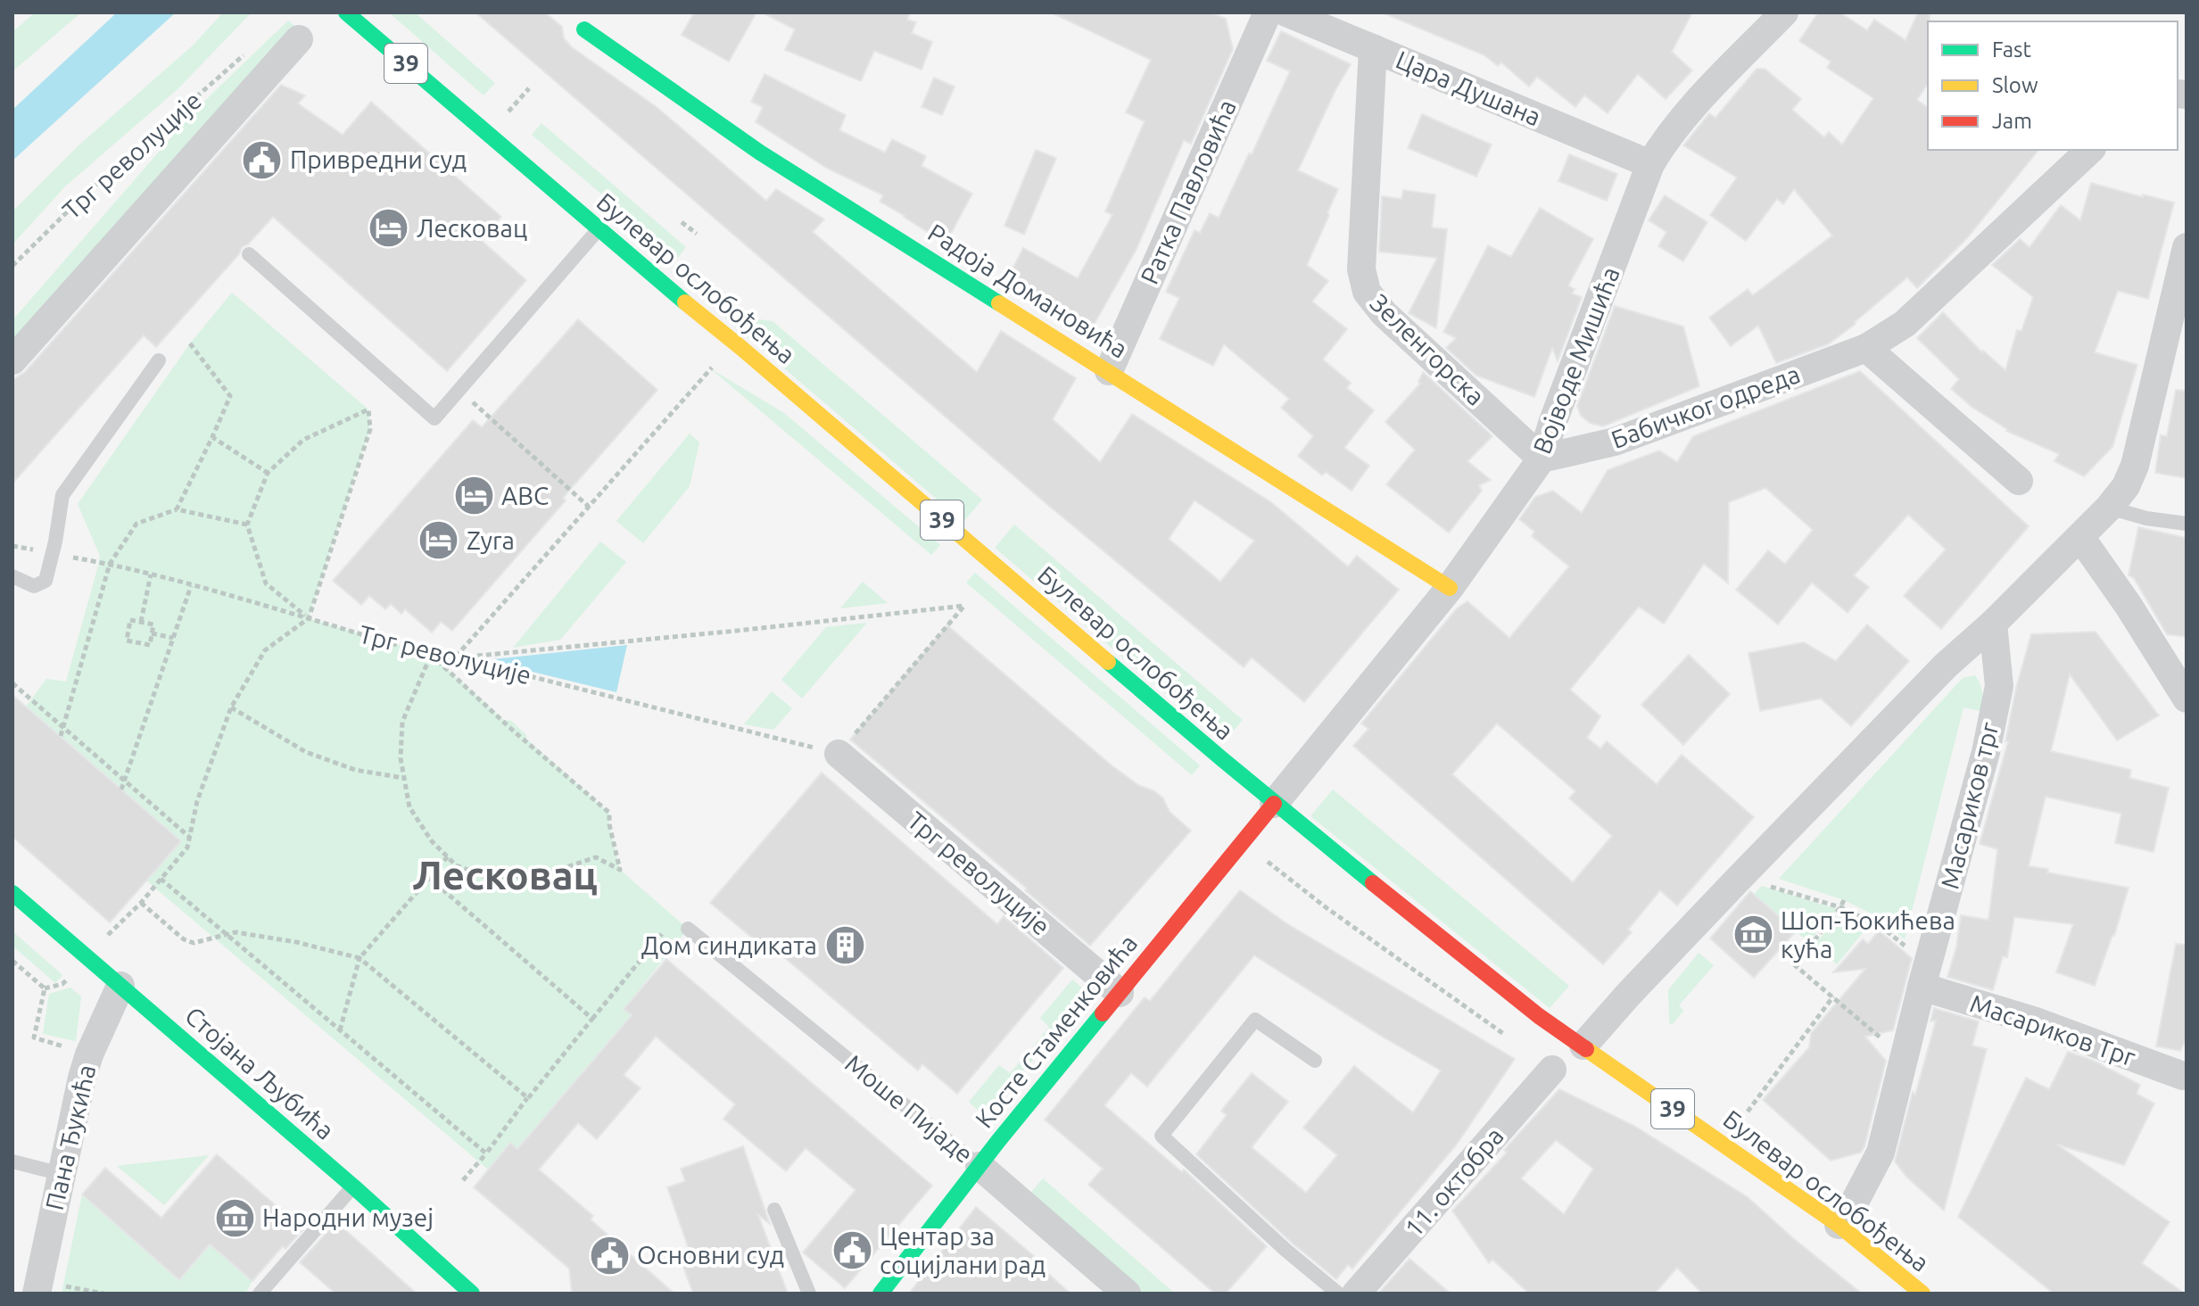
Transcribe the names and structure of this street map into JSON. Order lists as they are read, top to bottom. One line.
{"streets":{"street":["39","Цара Душана","Трг револуције","Ратка Павловића","Булевар ослобођења","Радоја Домановића","Зеленгорска","Војводе Мишића","Бабичког одреда","Масариков трг","Масариков Трг","Косте Стаменковића","Стојана Љубића","Моше Пијаде","Пана Ђукића","11. октобра"]},"crossings":[["Цара Душана","Зеленгорска"],["Цара Душана","Војводе Мишића"],["Трг револуције","Косте Стаменковића"],["Ратка Павловића","Радоја Домановића"],["Булевар ослобођења","Војводе Мишића"],["Булевар ослобођења","Масариков трг"],["Булевар ослобођења","Косте Стаменковића"],["Радоја Домановића","Војводе Мишића"],["Зеленгорска","Војводе Мишића"],["Зеленгорска","Бабичког одреда"],["Војводе Мишића","Бабичког одреда"],["Војводе Мишића","Косте Стаменковића"],["Масариков трг","Масариков Трг"],["Косте Стаменковића","Моше Пијаде"],["Стојана Љубића","Пана Ђукића"]],"districts":["Лесковац"],"places":{"public building":["Привредни суд","Центар за социјлани рад","Основни суд"],"hotel":["Лесковац","ABC","Zyra"],"museum":["Шоп-Ђокићева кућа","Народни музеј"],"building":["Дом синдиката"]},"legend":["Fast","Slow","Jam"]}
